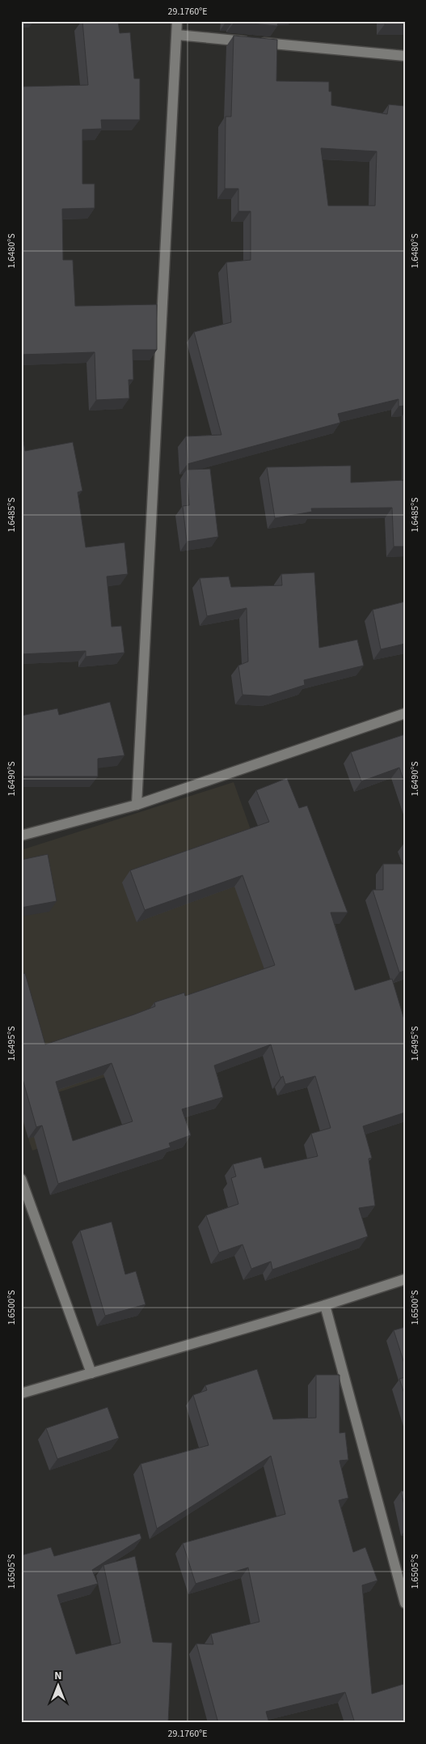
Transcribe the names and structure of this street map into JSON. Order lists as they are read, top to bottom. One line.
{"north":"top","coordinates":["29.1760°E","1.6480°S","1.6485°S","1.6490°S","1.6495°S","1.6500°S","1.6505°S"]}
